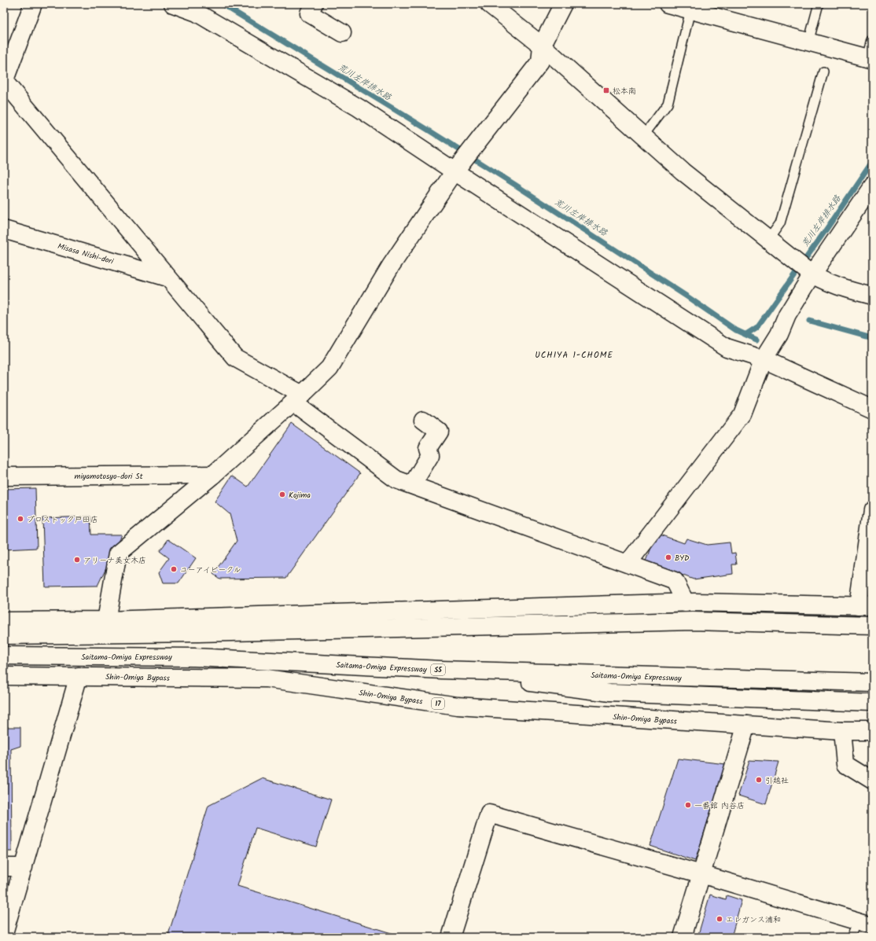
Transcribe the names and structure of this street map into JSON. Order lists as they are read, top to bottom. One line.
{"streets":{"main road":["Misasa Nishi-dori","miyamotosyo-dori St","Saitama-Omiya Expressway","S5","Shin-Omiya Bypass","17"]},"districts":["UCHIYA 1-CHOME"],"water":["荒川左岸排水路"],"places":{"transit":["松本南"],"other":["Kojima","プロストック戸田店","BYD","アリーナ美女木店","ユーアイビークル","引越社","一番舘 内谷店","エレガンス浦和"]}}
